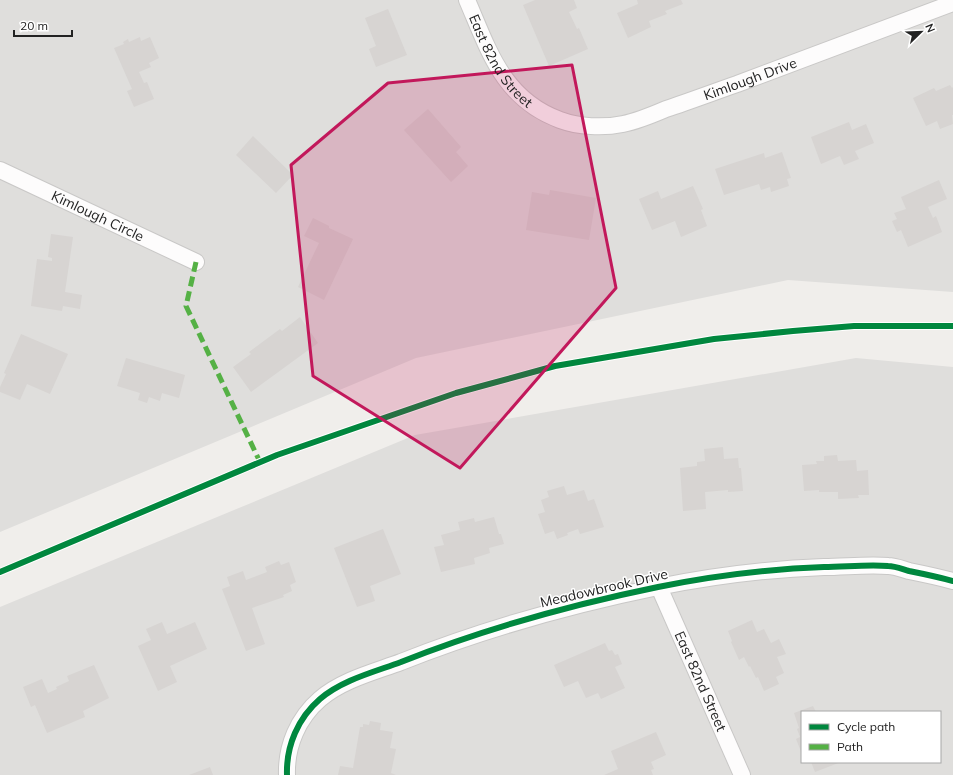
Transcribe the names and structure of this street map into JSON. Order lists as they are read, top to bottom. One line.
{"streets":{"street":["East 82nd Street","Kimlough Drive","Kimlough Circle","Meadowbrook Drive"]},"crossings":[["East 82nd Street","Kimlough Drive"],["East 82nd Street","Meadowbrook Drive"]],"legend":["Cycle path","Path"],"scale_bar":"20 m","north":"top right"}
